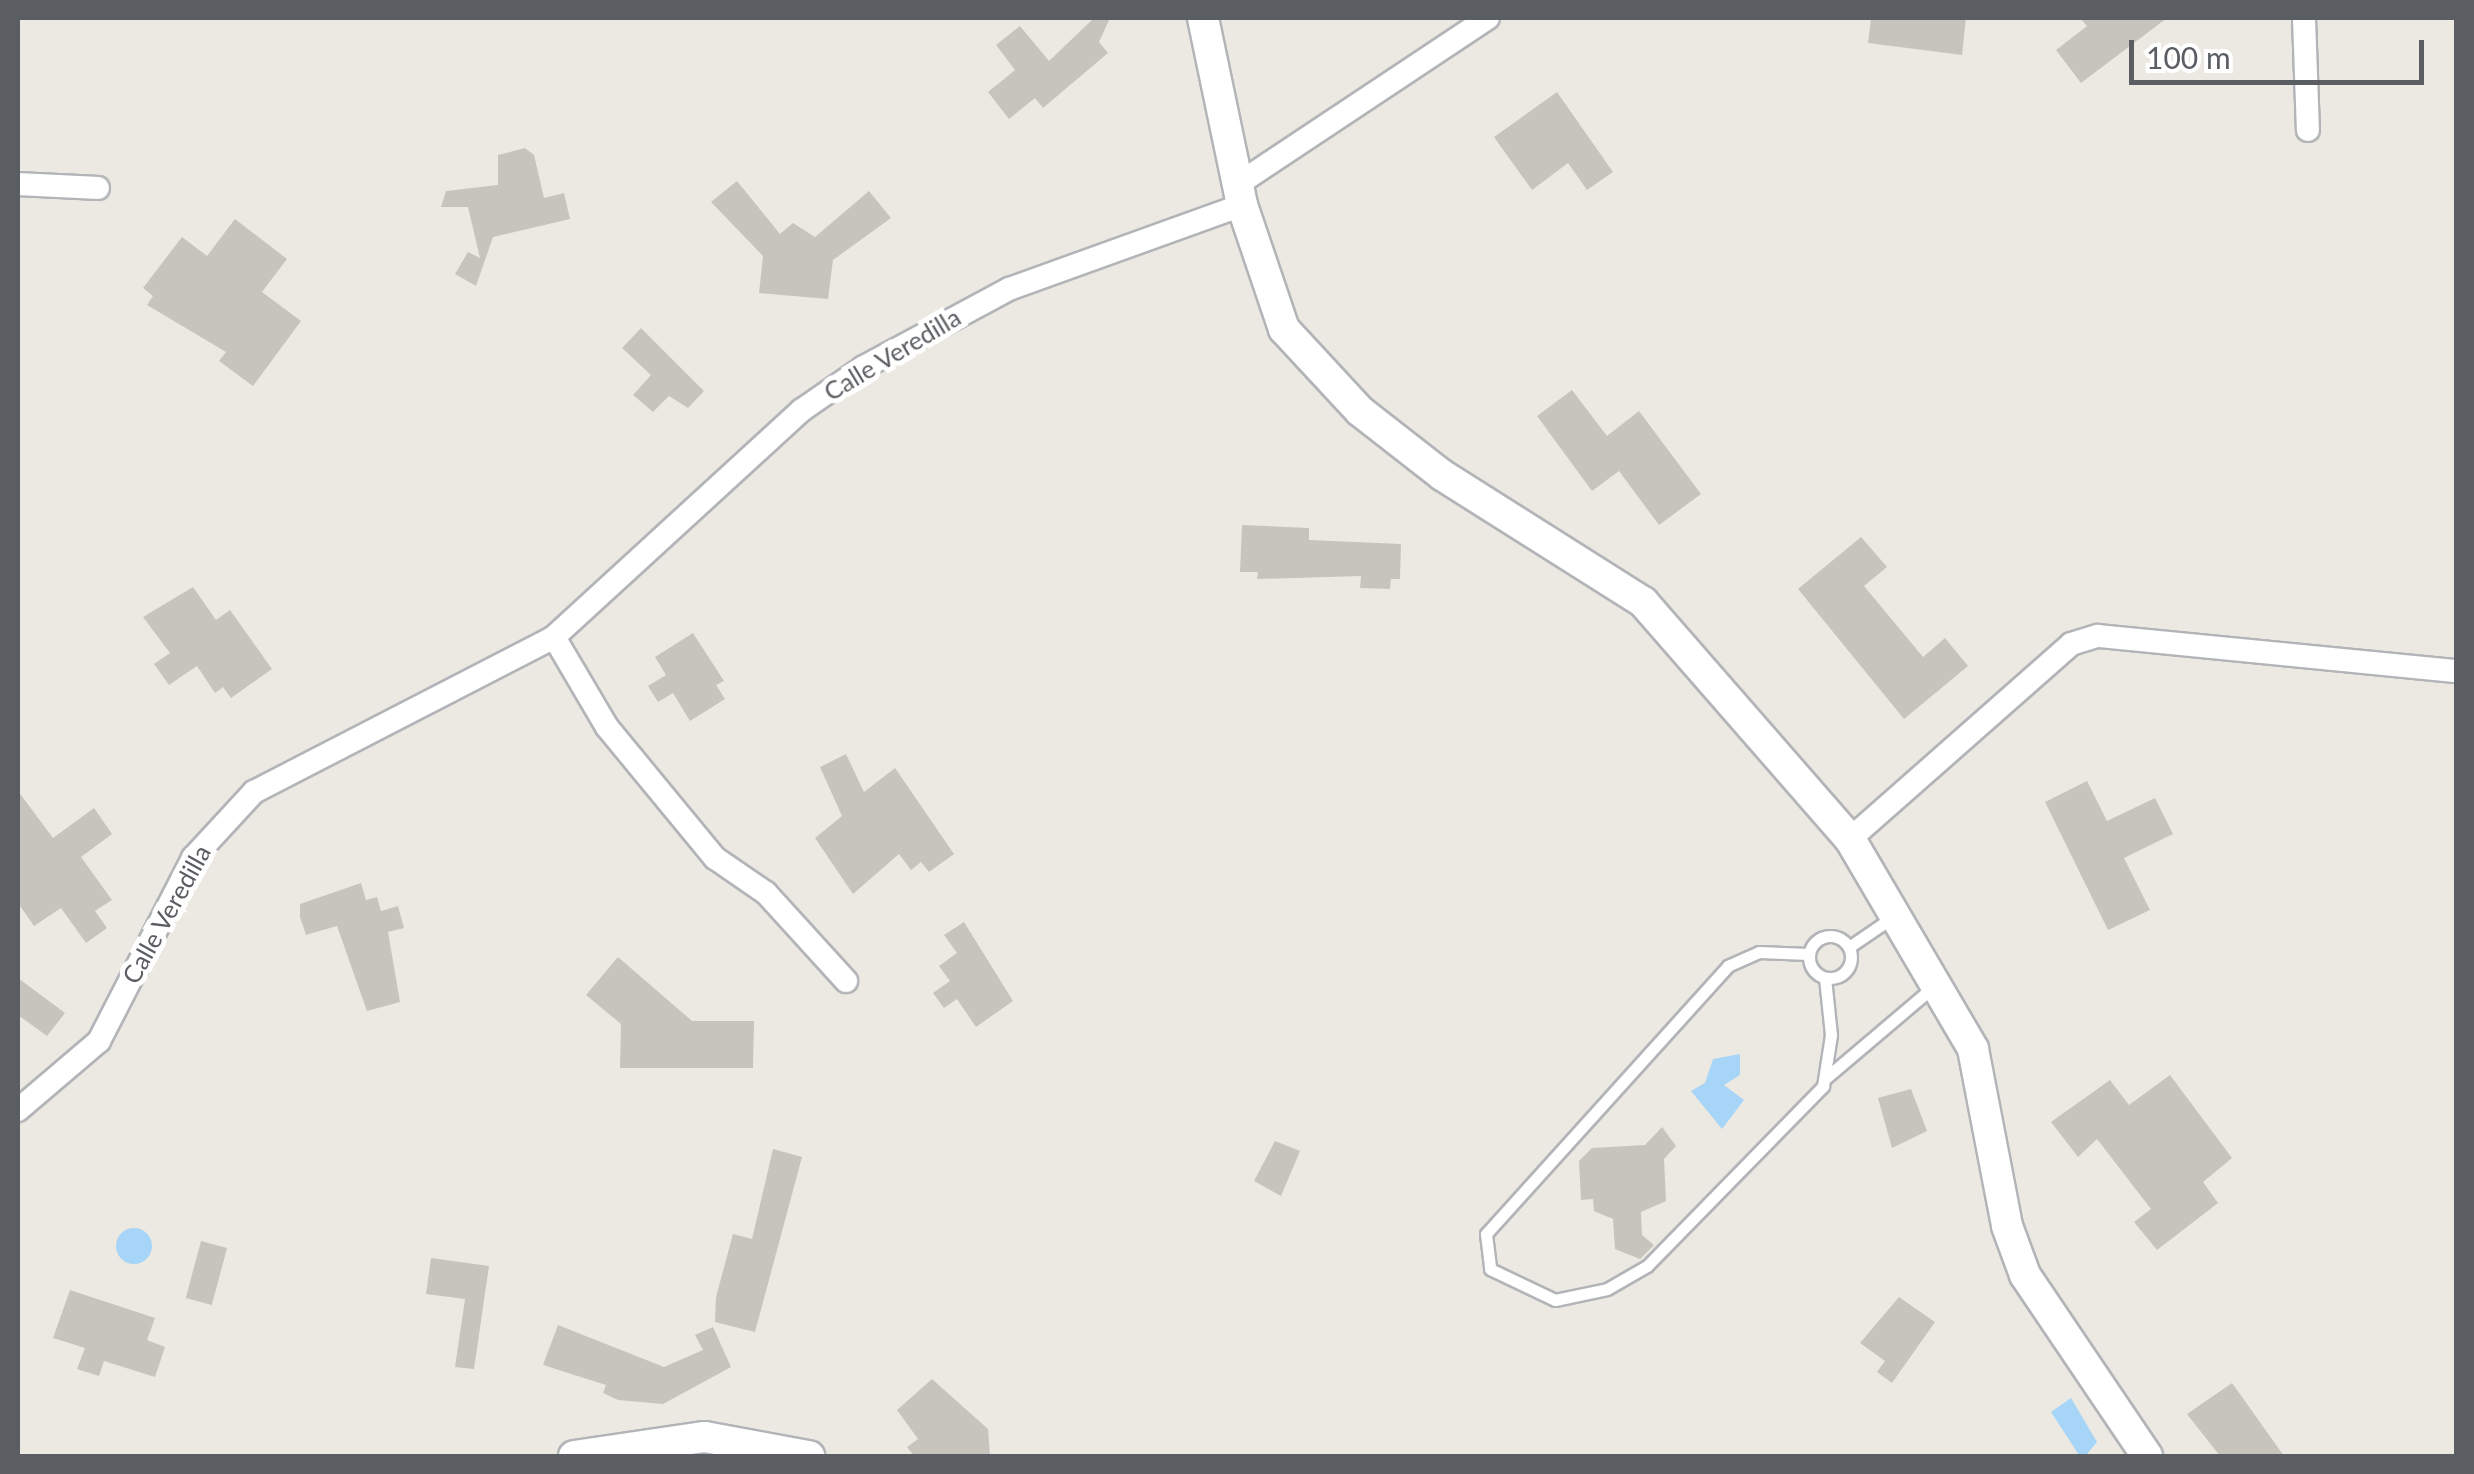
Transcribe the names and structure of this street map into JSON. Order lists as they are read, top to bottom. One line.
{"streets":{"street":["Calle Veredilla"]},"scale_bar":"100 m"}
